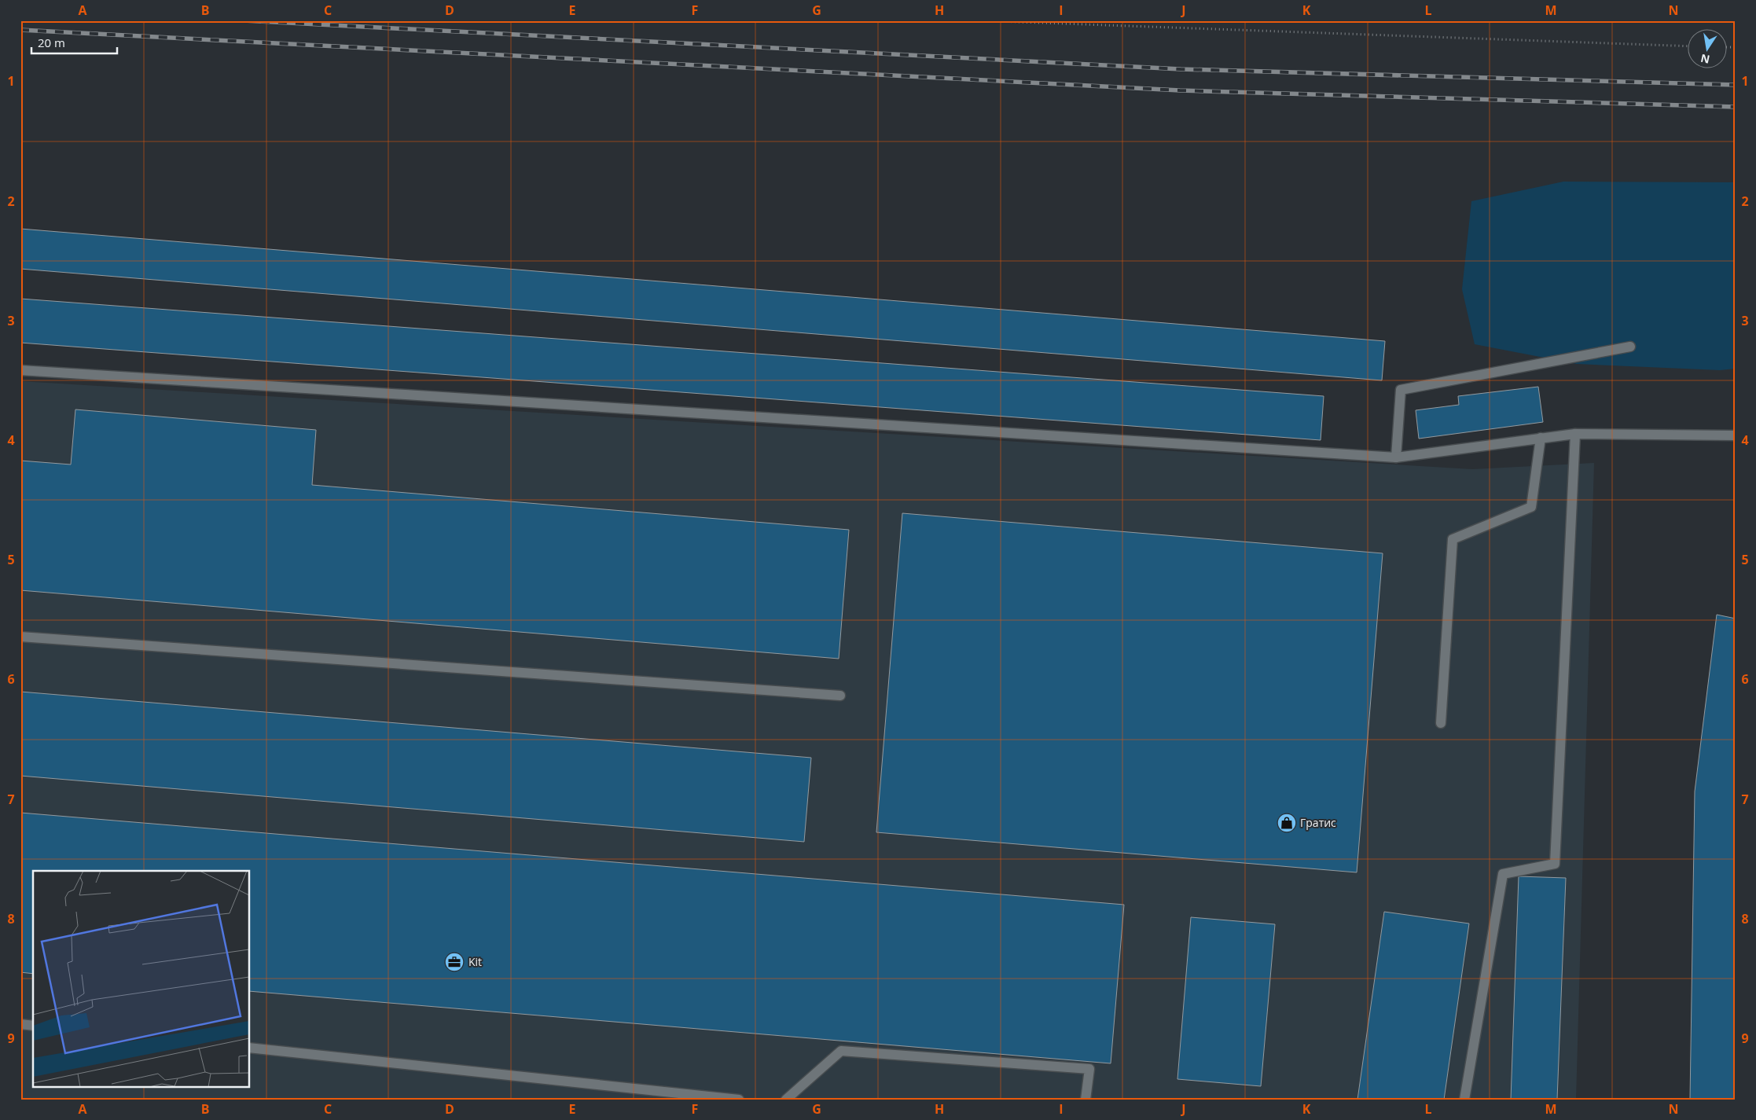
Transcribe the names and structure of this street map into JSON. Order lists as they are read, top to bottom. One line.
{"places":{"shop":["Гратис"],"office":["Kit"]},"scale_bar":"20 m","north":"bottom","grid":{"columns":["A","B","C","D","E","F","G","H","I","J","K","L","M","N"],"rows":["1","2","3","4","5","6","7","8","9"]}}
